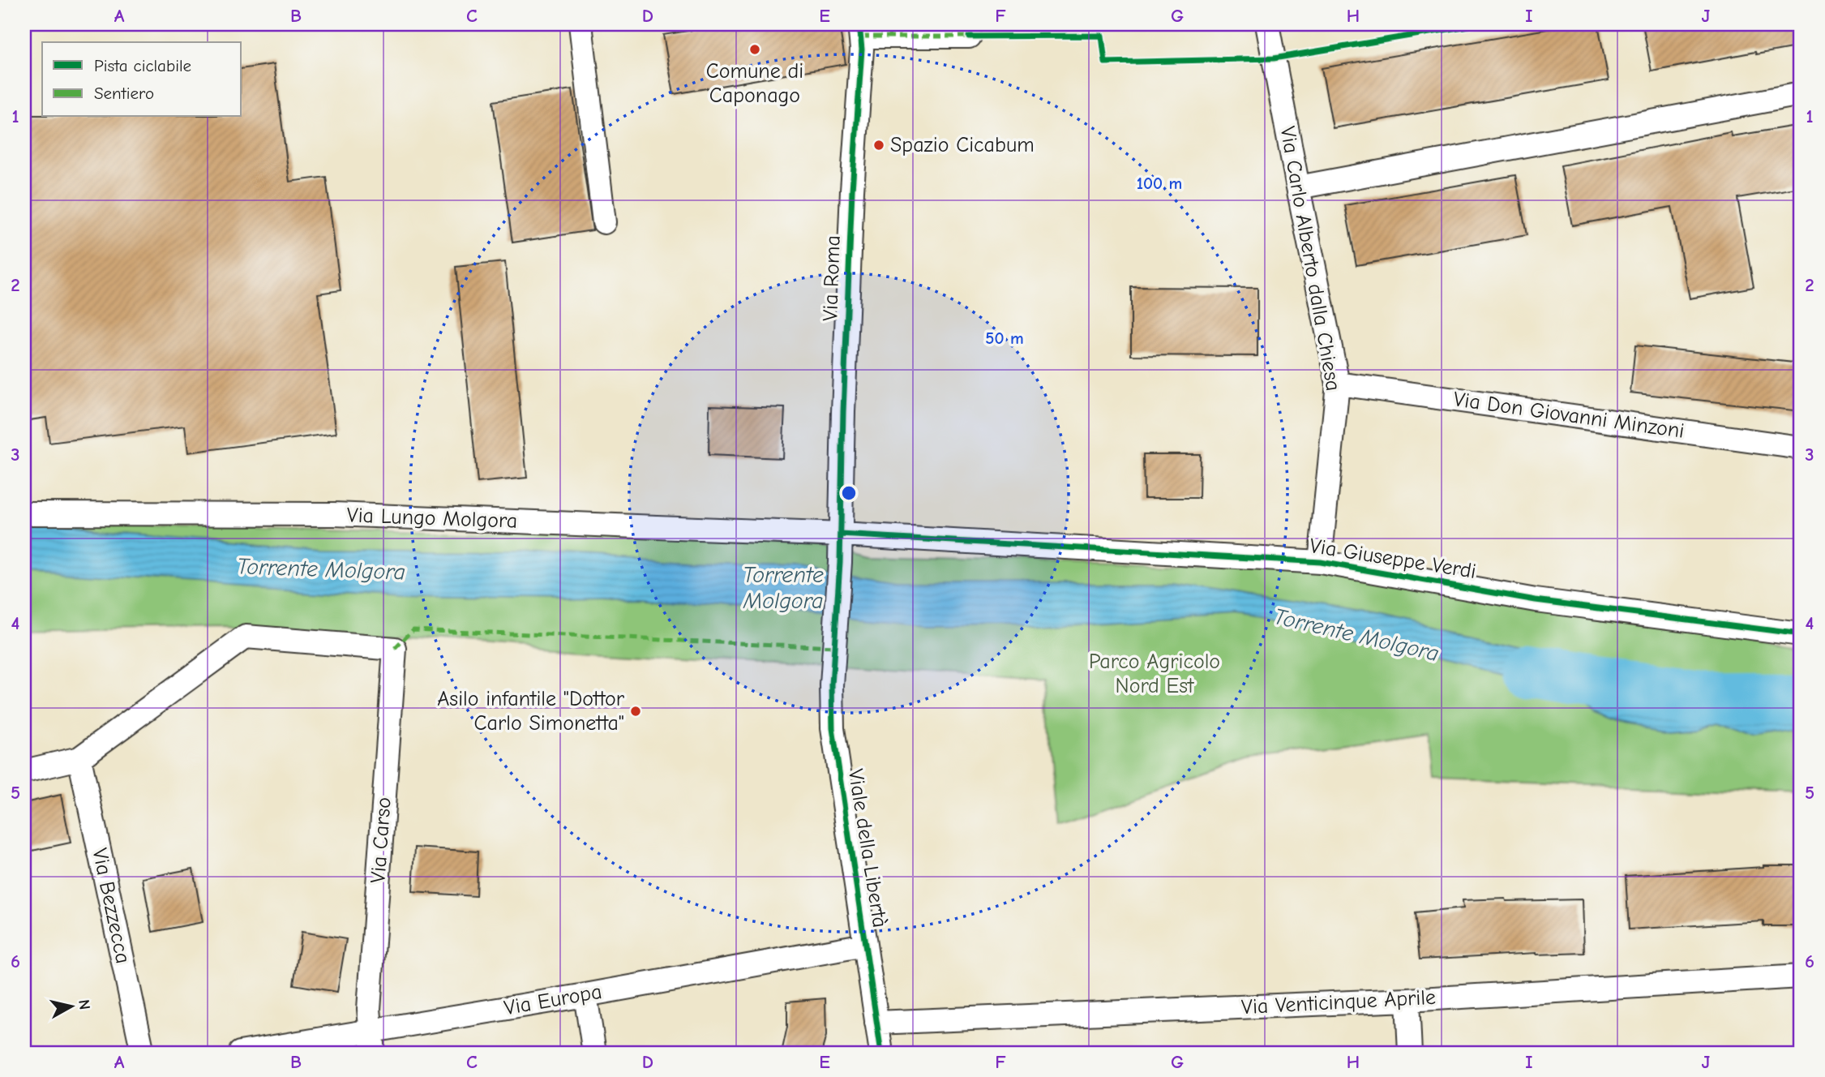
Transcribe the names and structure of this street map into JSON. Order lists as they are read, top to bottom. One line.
{"streets":{"street":["Via Carlo Alberto dalla Chiesa","Via Roma","Via Don Giovanni Minzoni","Via Lungo Molgora","Via Giuseppe Verdi","Via Carso","Viale della Libertà","Via Bezzecca","Via Europa","Via Venticinque Aprile"]},"crossings":[["Via Carlo Alberto dalla Chiesa","Via Don Giovanni Minzoni"],["Via Carlo Alberto dalla Chiesa","Via Giuseppe Verdi"],["Via Roma","Via Lungo Molgora"],["Via Roma","Via Giuseppe Verdi"],["Via Roma","Viale della Libertà"],["Via Lungo Molgora","Via Giuseppe Verdi"],["Via Carso","Via Bezzecca"],["Via Carso","Via Europa"],["Viale della Libertà","Via Europa"],["Viale della Libertà","Via Venticinque Aprile"]],"water":["Torrente Molgora"],"parks":["Parco Agricolo Nord Est"],"places":["Comune di Caponago","Spazio Cicabum","Asilo infantile \"Dottor Carlo Simonetta\""],"legend":["Pista ciclabile","Sentiero"],"north":"right","grid":{"columns":["A","B","C","D","E","F","G","H","I","J"],"rows":["1","2","3","4","5","6"]},"rings":["100 m","50 m"]}
